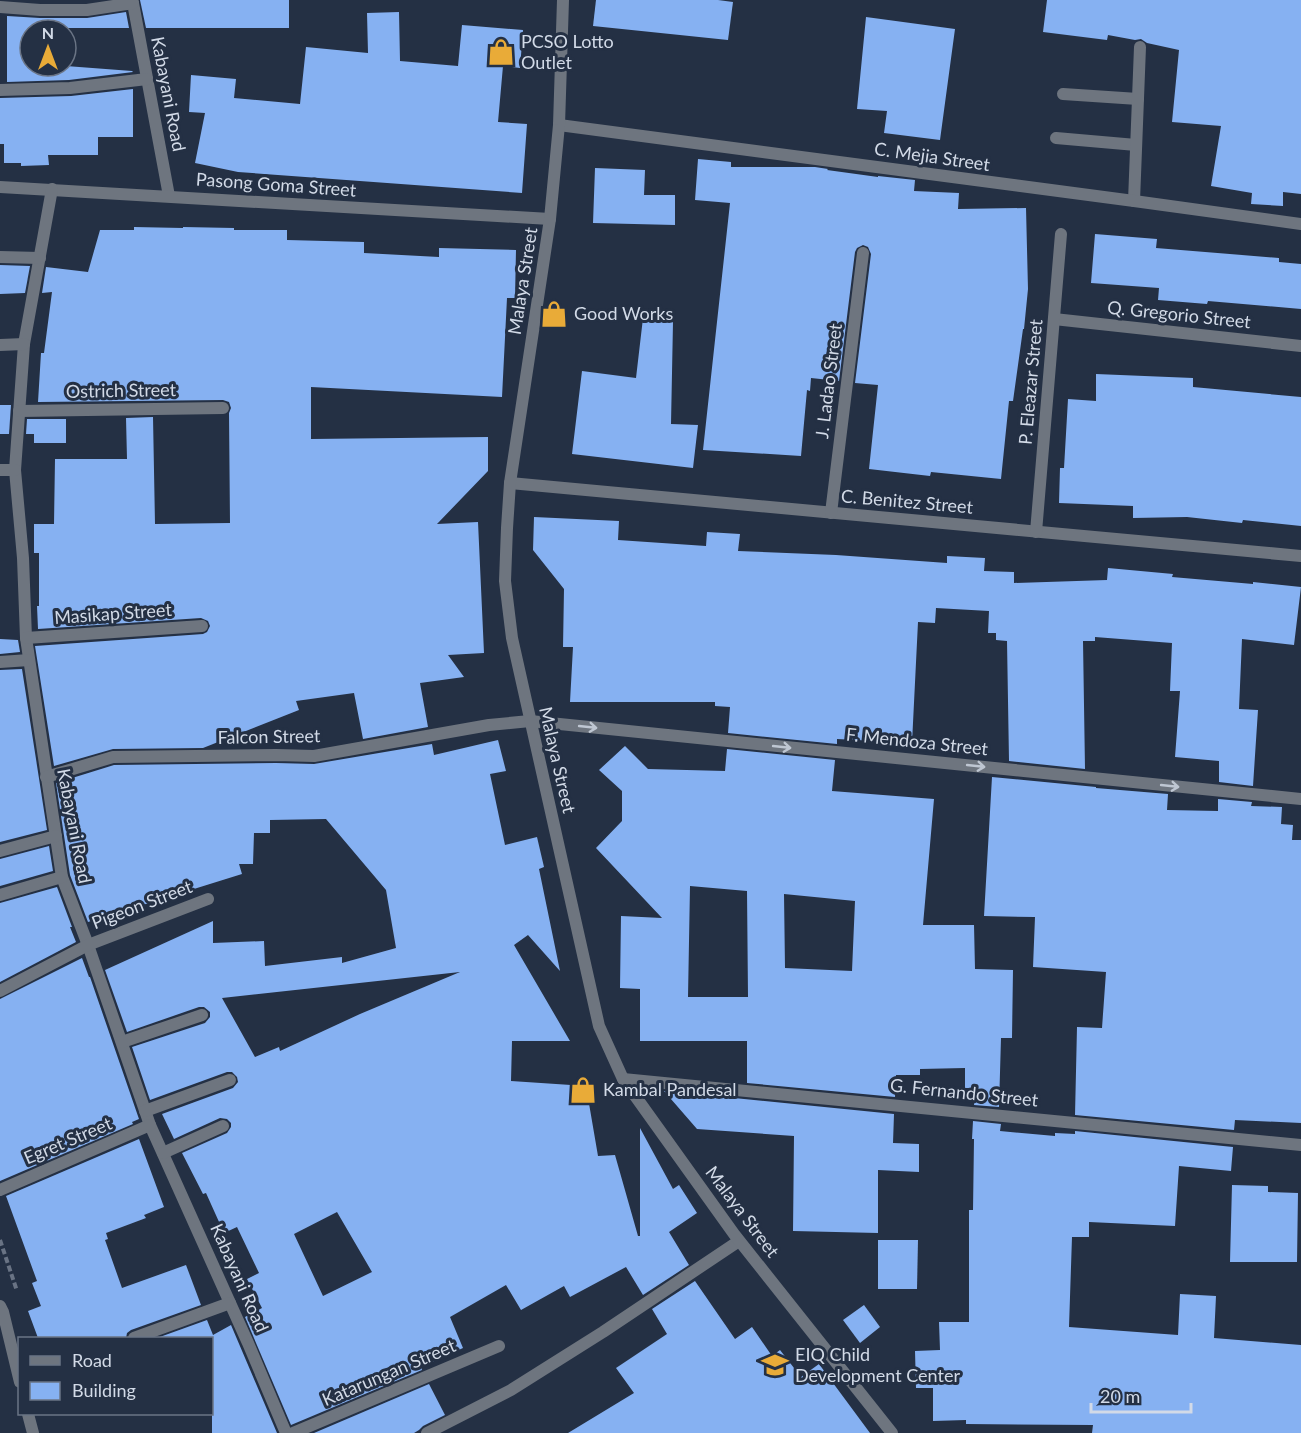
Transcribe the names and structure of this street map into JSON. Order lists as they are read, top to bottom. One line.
{"streets":{"street":["Kabayani Road","C. Mejia Street","Pasong Goma Street","Malaya Street","Q. Gregorio Street","J. Ladao Street","P. Eleazar Street","Ostrich Street","C. Benitez Street","Masikap Street","Falcon Street","F. Mendoza Street","Pigeon Street","G. Fernando Street","Egret Street","Katarungan Street"]},"crossings":[["Kabayani Road","Pasong Goma Street"],["Kabayani Road","Ostrich Street"],["Kabayani Road","Masikap Street"],["Kabayani Road","Falcon Street"],["Kabayani Road","Pigeon Street"],["Kabayani Road","Egret Street"],["C. Mejia Street","Malaya Street"],["Pasong Goma Street","Malaya Street"],["Malaya Street","C. Benitez Street"],["Malaya Street","Falcon Street"],["Malaya Street","F. Mendoza Street"],["Malaya Street","G. Fernando Street"],["Q. Gregorio Street","P. Eleazar Street"],["J. Ladao Street","C. Benitez Street"],["P. Eleazar Street","C. Benitez Street"],["Falcon Street","F. Mendoza Street"]],"one_way":["F. Mendoza Street"],"places":{"shop":["PCSO Lotto Outlet","Good Works","Kambal Pandesal"],"school or university":["EIQ Child Development Center"]},"legend":["Road","Building"],"scale_bar":"20 m","north":"top"}
